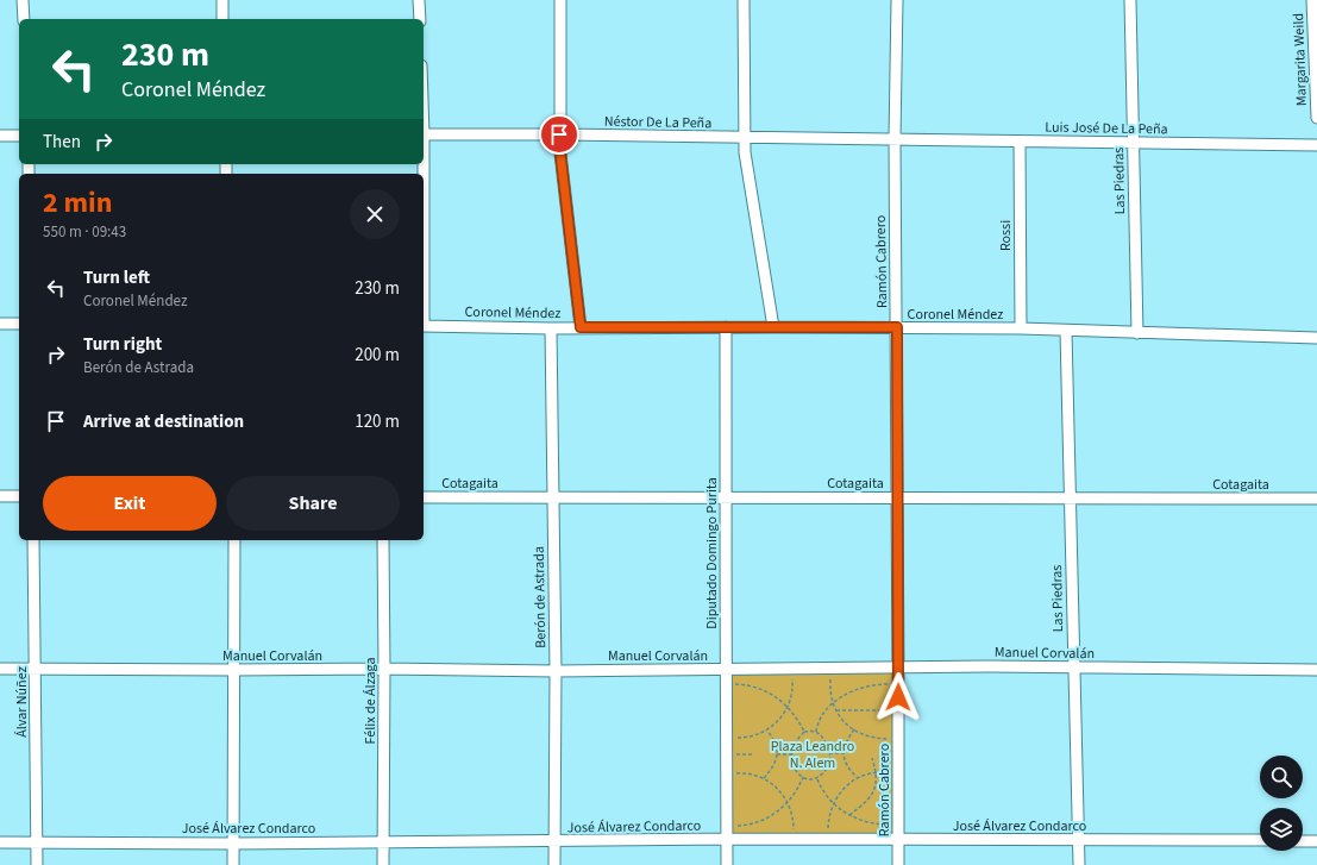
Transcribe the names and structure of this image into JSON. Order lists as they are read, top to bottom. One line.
{"streets":{"street":["Margarita Weild","Néstor De La Peña","Luis José De La Peña","Las Piedras","Rossi","Ramón Cabrero","Coronel Méndez","Cotagaita","Diputado Domingo Purita","Berón de Astrada","Manuel Corvalán","Félix de Álzaga","Álvar Núñez","José Álvarez Condarco"]},"crossings":[["Néstor De La Peña","Luis José De La Peña"],["Néstor De La Peña","Ramón Cabrero"],["Luis José De La Peña","Las Piedras"],["Luis José De La Peña","Rossi"],["Luis José De La Peña","Ramón Cabrero"],["Las Piedras","Coronel Méndez"],["Las Piedras","Cotagaita"],["Las Piedras","Manuel Corvalán"],["Las Piedras","José Álvarez Condarco"],["Rossi","Coronel Méndez"],["Ramón Cabrero","Coronel Méndez"],["Ramón Cabrero","Cotagaita"],["Ramón Cabrero","Manuel Corvalán"],["Ramón Cabrero","José Álvarez Condarco"],["Coronel Méndez","Diputado Domingo Purita"],["Coronel Méndez","Berón de Astrada"],["Cotagaita","Diputado Domingo Purita"],["Cotagaita","Berón de Astrada"],["Diputado Domingo Purita","Manuel Corvalán"],["Diputado Domingo Purita","José Álvarez Condarco"],["Berón de Astrada","Manuel Corvalán"],["Berón de Astrada","José Álvarez Condarco"],["Manuel Corvalán","Félix de Álzaga"],["Manuel Corvalán","Álvar Núñez"],["Félix de Álzaga","José Álvarez Condarco"],["Álvar Núñez","José Álvarez Condarco"]],"parks":["Plaza Leandro N. Alem"],"page":{"turn":["230 m","Coronel Méndez"],"then":"Then","heading":["2 min","550 m · 09:43"],"list":[{"name":"Turn left","note":"Coronel Méndez","value":"230 m"},{"name":"Turn right","note":"Berón de Astrada","value":"200 m"},{"name":"Arrive at destination","value":"120 m"}],"buttons":["Exit","Share"]}}
